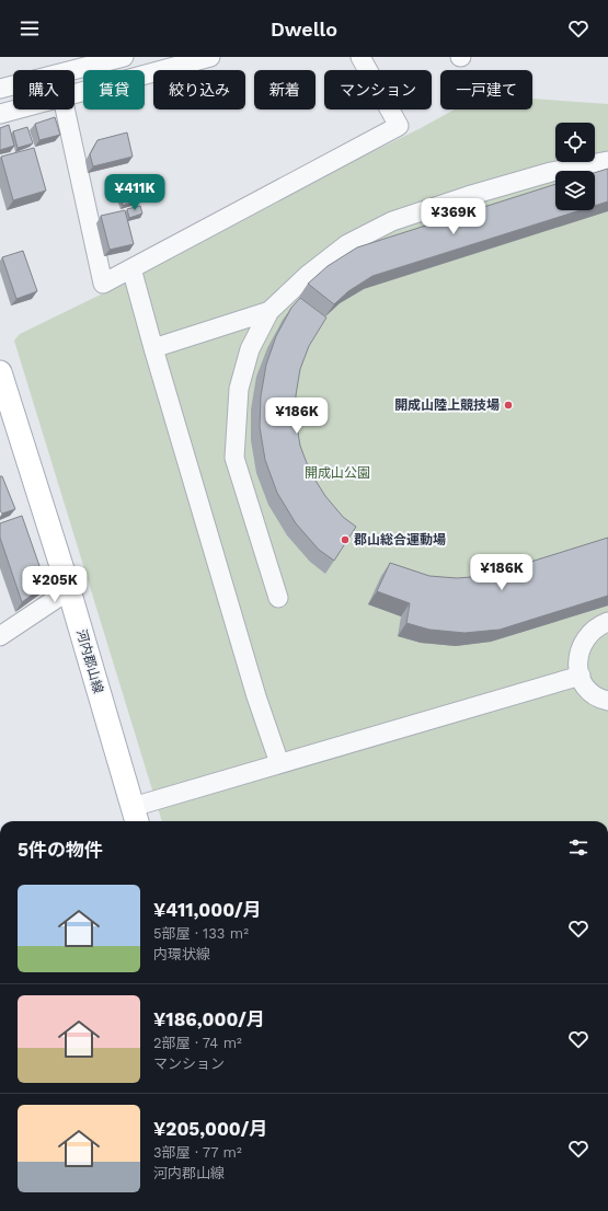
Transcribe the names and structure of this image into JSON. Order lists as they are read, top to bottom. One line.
{"streets":{"main road":["河内郡山線"]},"parks":["開成山公園"],"places":["開成山陸上競技場","郡山総合運動場"],"page":{"header":"Dwello","chip":["購入","賃貸","絞り込み","新着","マンション","一戸建て"],"price":["¥411K","¥369K","¥186K","¥186K","¥205K"],"heading":"5件の物件","list":[{"name":"¥411,000/月","note":"5部屋 · 133 m² · 内環状線"},{"name":"¥186,000/月","note":"2部屋 · 74 m² · マンション"},{"name":"¥205,000/月","note":"3部屋 · 77 m² · 河内郡山線"}]}}
